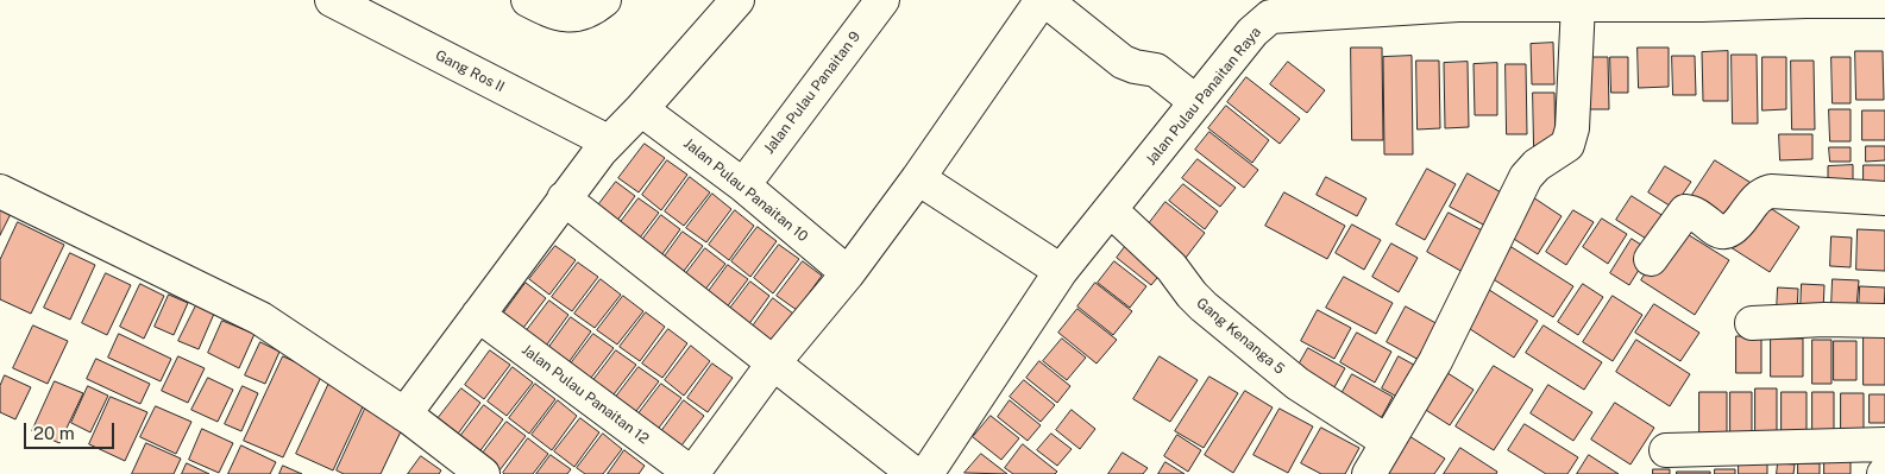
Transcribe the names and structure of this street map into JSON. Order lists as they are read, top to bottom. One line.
{"streets":{"street":["Gang Ros II","Jalan Pulau Panaitan 9","Jalan Pulau Panaitan Raya","Jalan Pulau Panaitan 10","Gang Kenanga 5","Jalan Pulau Panaitan 12"]},"crossings":[["Jalan Pulau Panaitan 9","Jalan Pulau Panaitan 10"],["Jalan Pulau Panaitan Raya","Gang Kenanga 5"]],"scale_bar":"20 m"}
